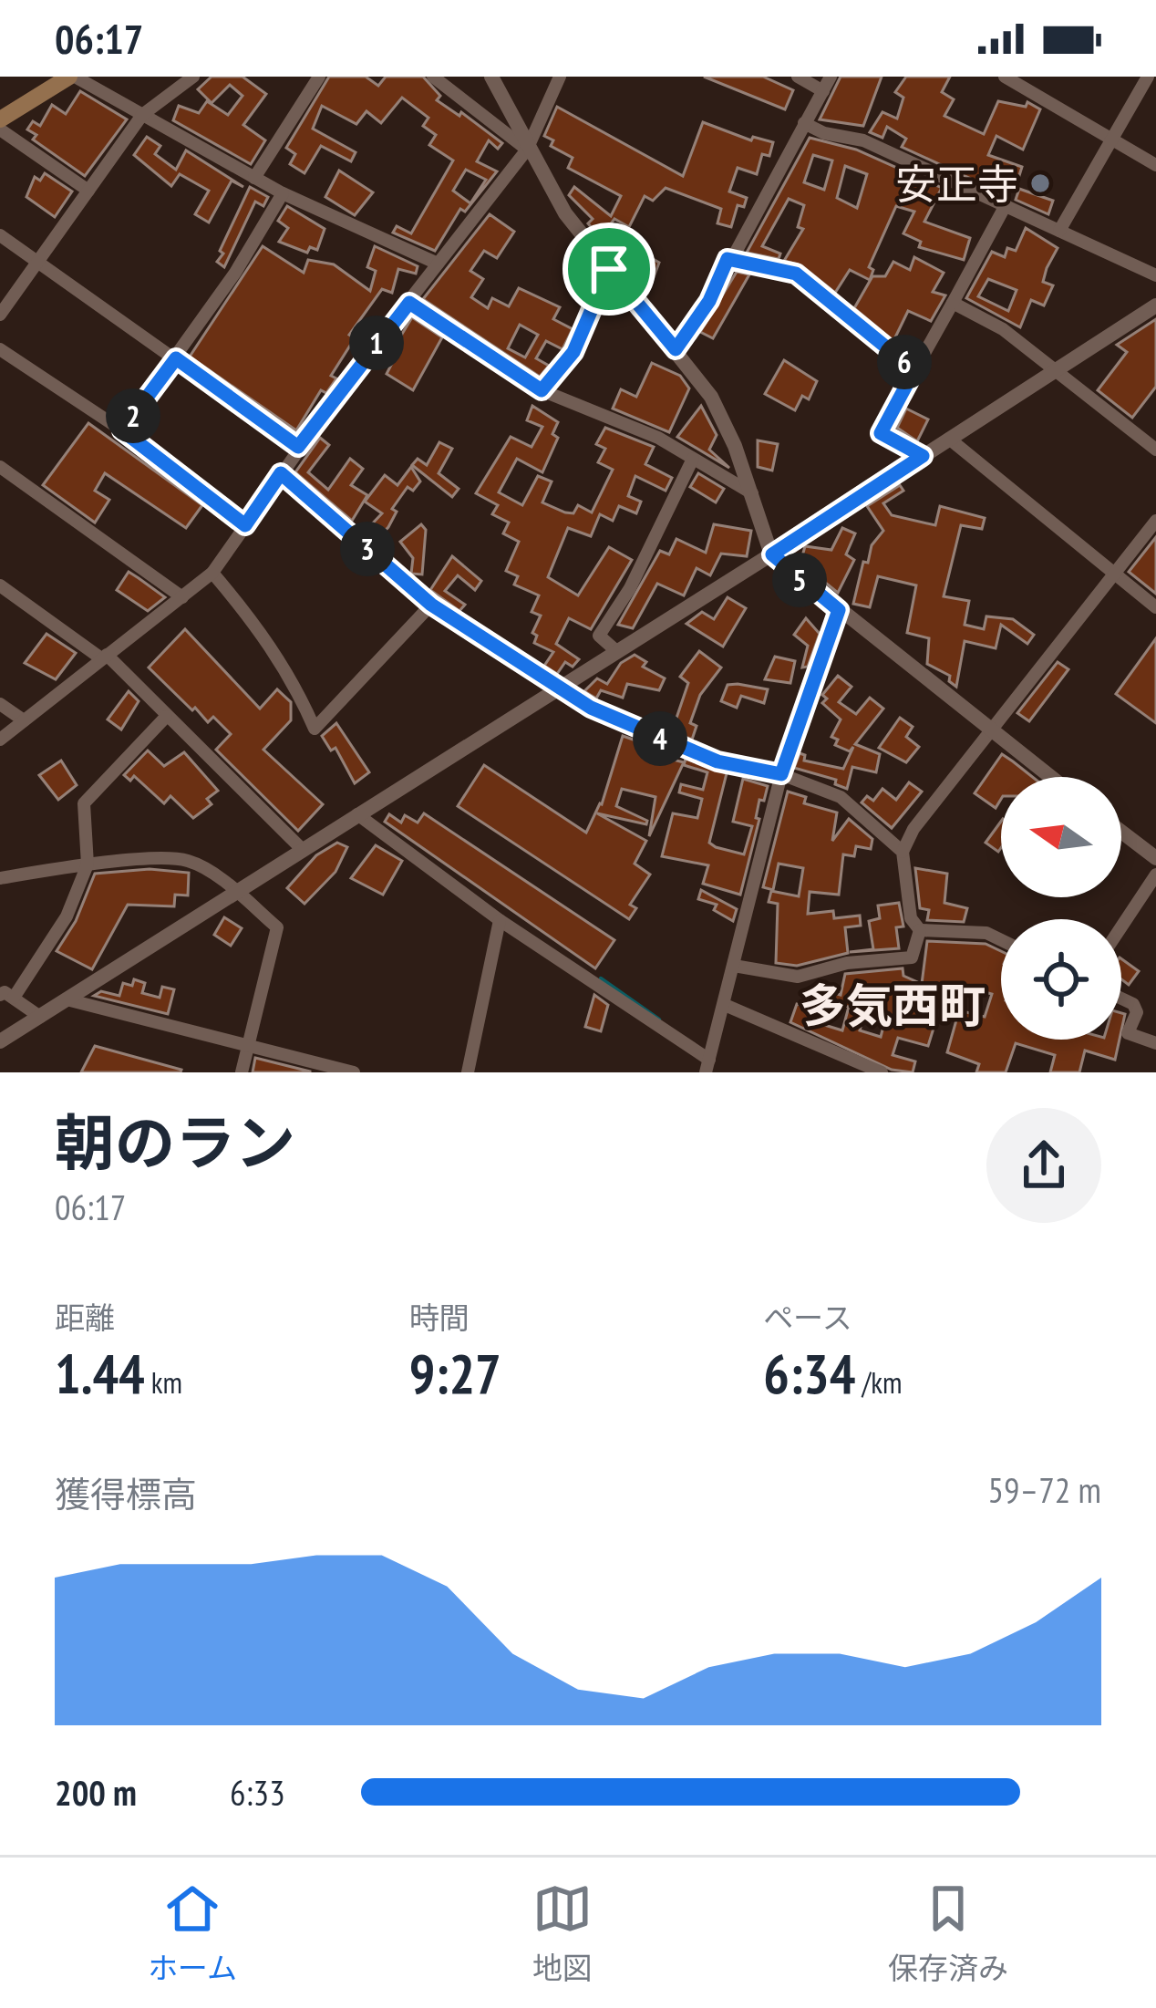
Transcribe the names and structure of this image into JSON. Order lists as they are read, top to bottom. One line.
{"districts":["多気西町"],"places":["安正寺"],"north":"left","page":{"status":"06:17","pins":["1","6","2","3","5","4"],"heading":["朝のラン","06:17"],"stats":[["距離","1.44 km"],["時間","9:27"],["ペース","6:34 /km"]],"chart":["獲得標高","59–72 m"],"list":[{"name":"200 m","note":"6:33"}],"tabs":["ホーム","地図","保存済み"]}}
